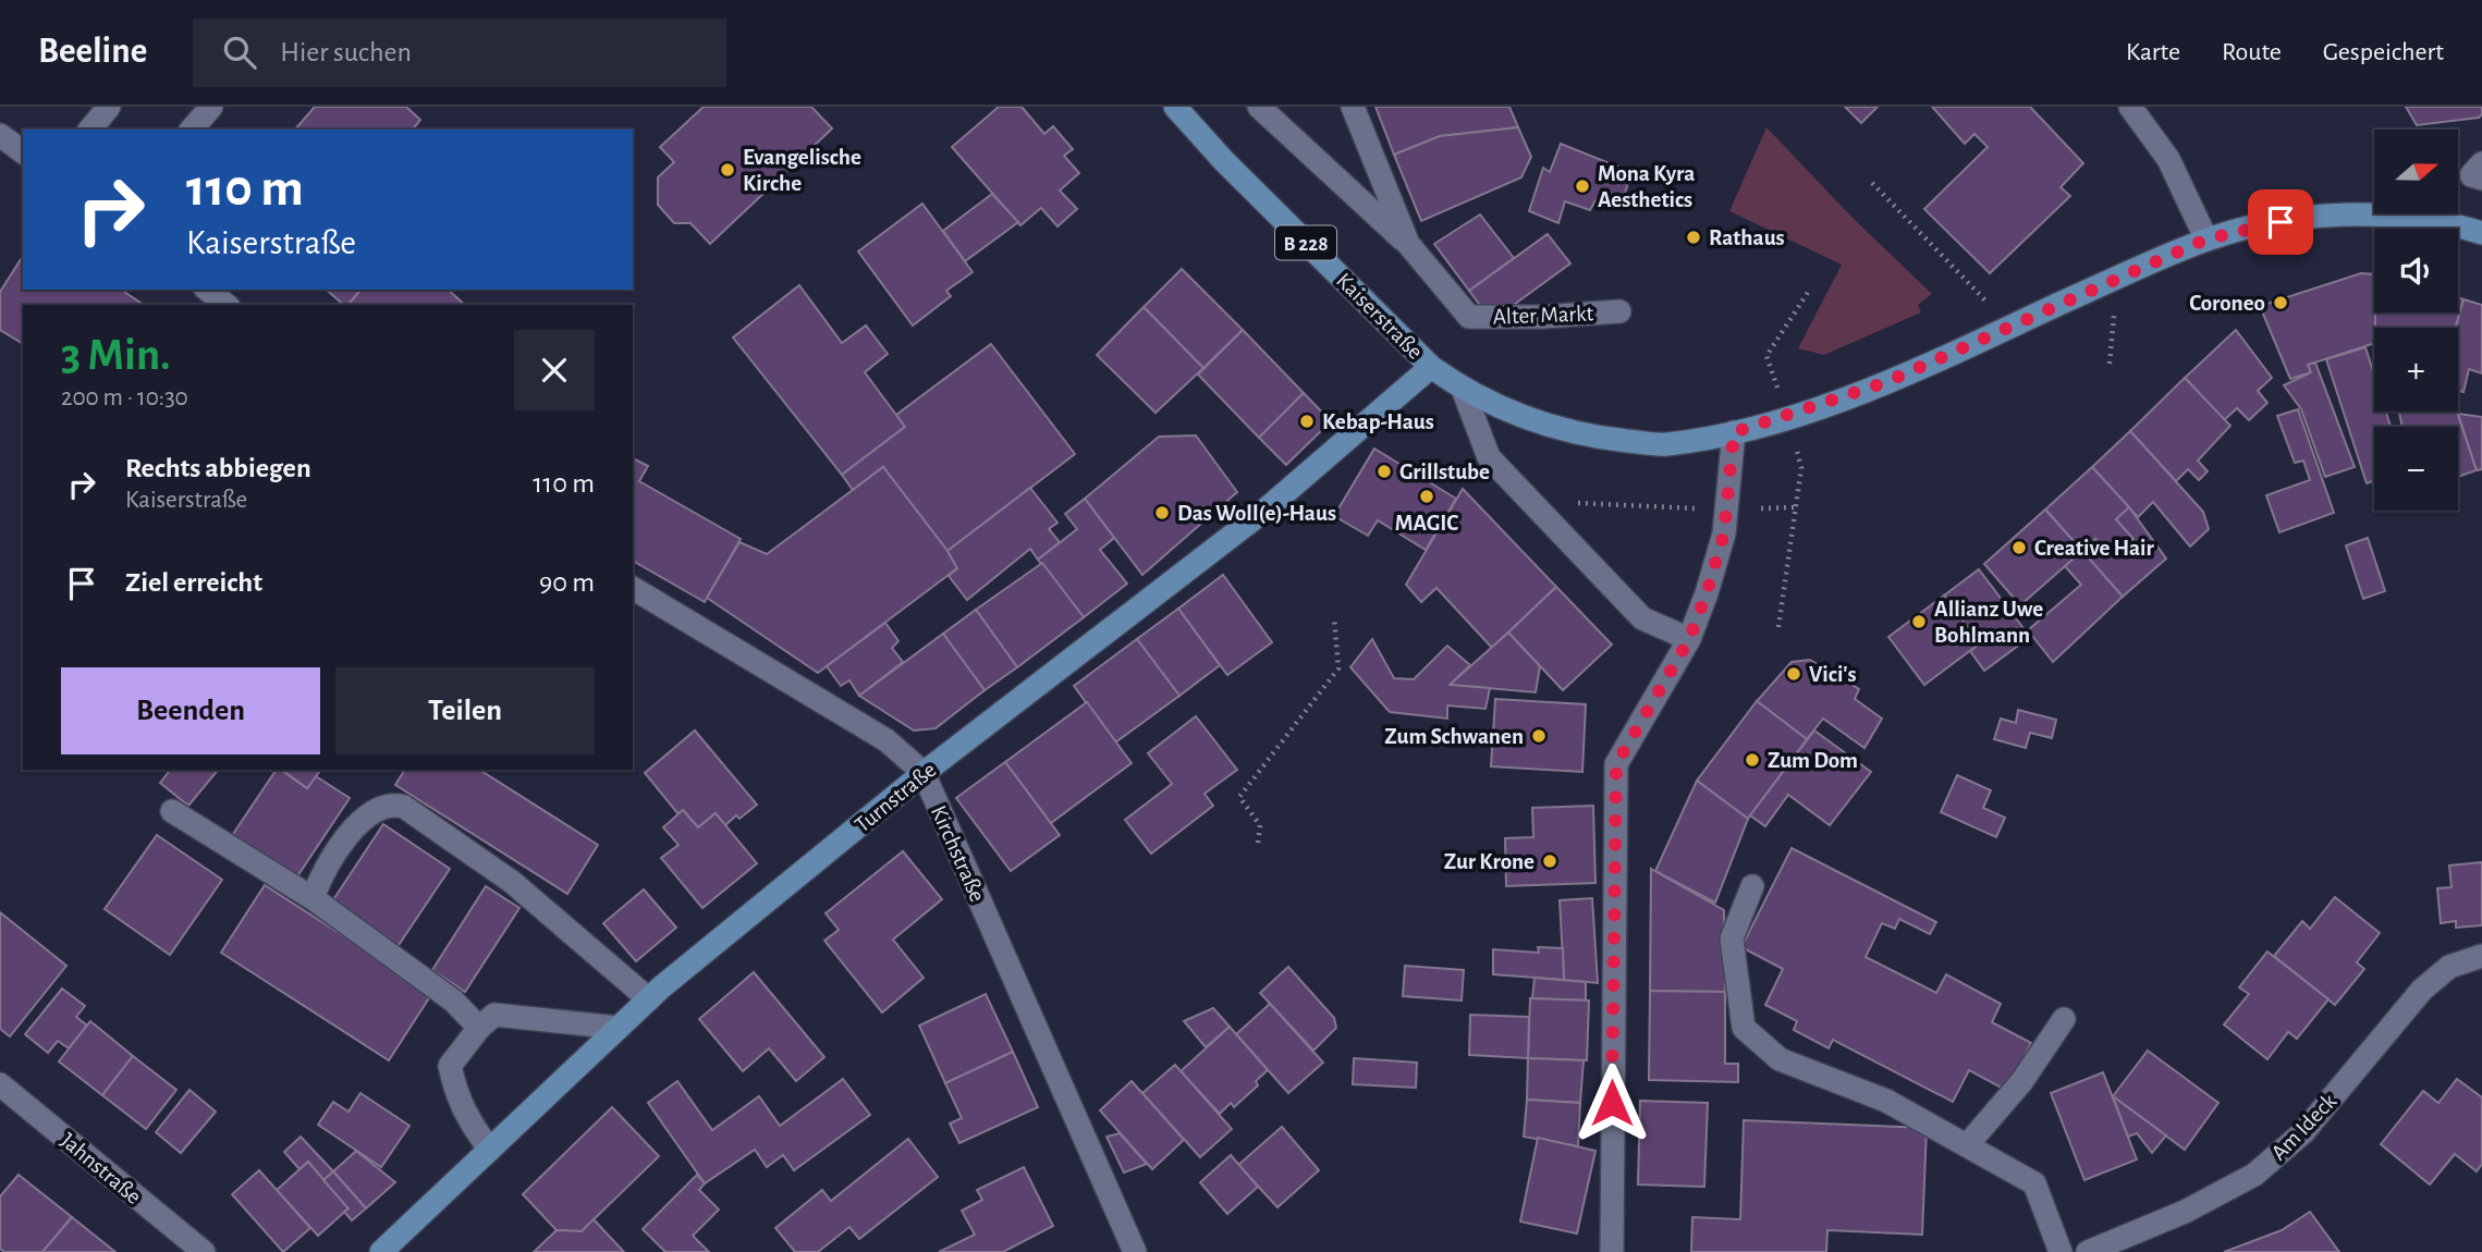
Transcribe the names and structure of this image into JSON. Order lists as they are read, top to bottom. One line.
{"streets":{"main road":["B 228","Kaiserstraße","Turnstraße"],"street":["Alter Markt","Kirchstraße","Am Ideck","Jahnstraße"]},"crossings":[["Kaiserstraße","Turnstraße"],["Turnstraße","Kirchstraße"]],"places":["Evangelische Kirche","Mona Kyra Aesthetics","Rathaus","Coroneo","Kebap-Haus","Grillstube","MAGIC","Das Woll(e)-Haus","Creative Hair","Allianz Uwe Bohlmann","Vici's","Zum Schwanen","Zum Dom","Zur Krone"],"north":"right","page":{"header":"Beeline","search":"Hier suchen","nav":["Karte","Route","Gespeichert"],"map_buttons":["+","−"],"turn":["110 m","Kaiserstraße"],"heading":["3 Min.","200 m · 10:30"],"list":[{"name":"Rechts abbiegen","note":"Kaiserstraße","value":"110 m"},{"name":"Ziel erreicht","value":"90 m"}],"buttons":["Beenden","Teilen"]}}
